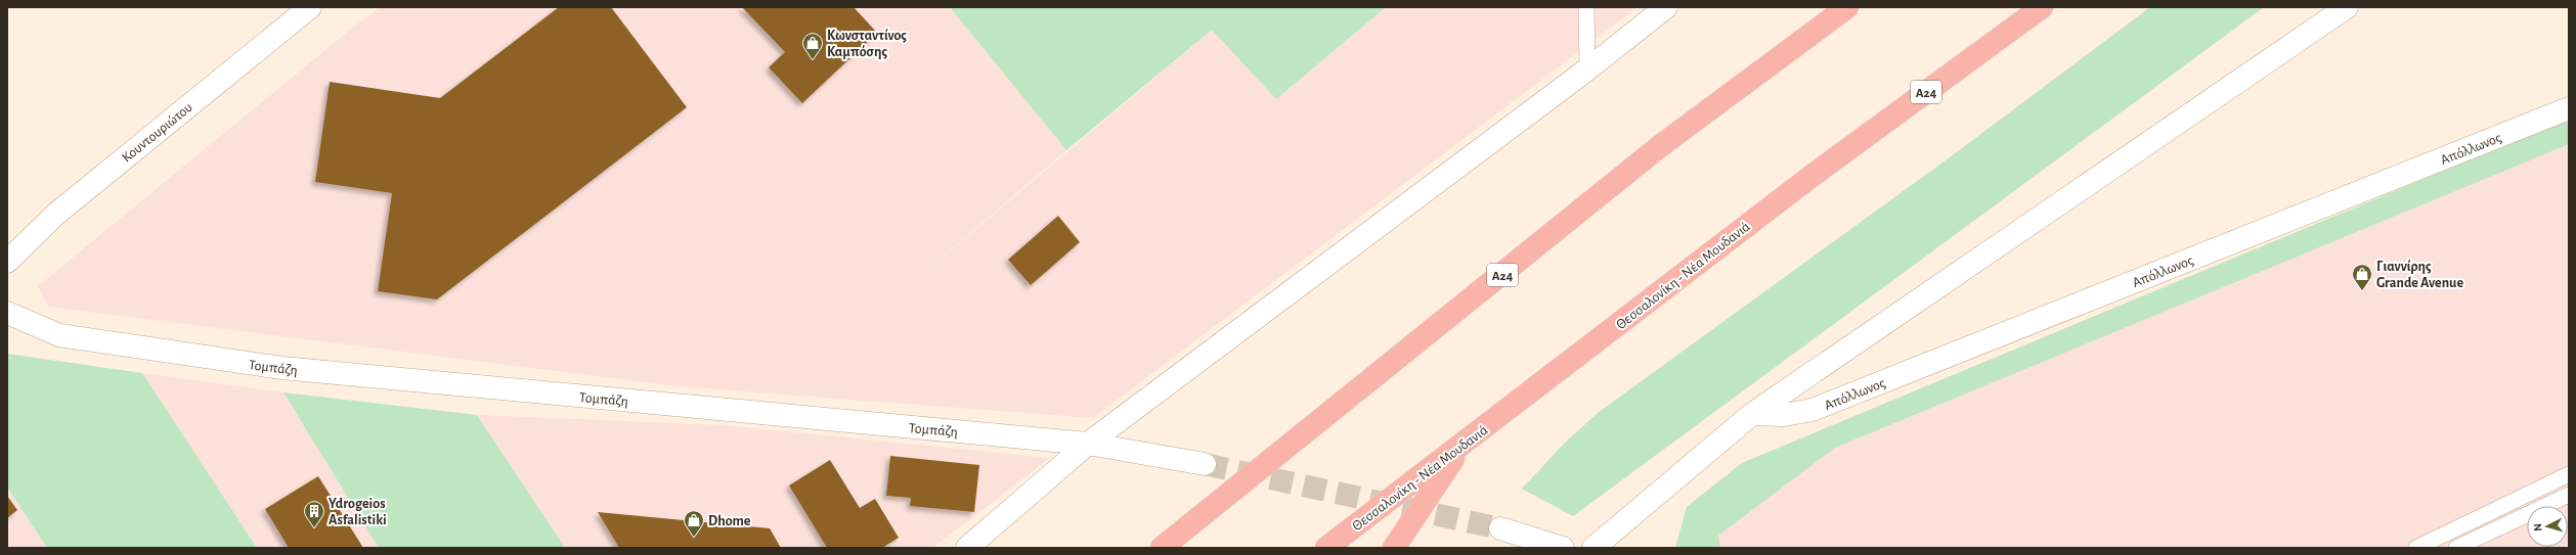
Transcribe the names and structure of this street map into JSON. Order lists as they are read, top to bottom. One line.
{"streets":{"highway":["Α24","Θεσσαλονίκη - Νέα Μουδανιά"],"street":["Κουντουριώτου","Απόλλωνος","Τομπάζη"]},"crossings":[["Α24","Θεσσαλονίκη - Νέα Μουδανιά"]],"places":{"shop":["Κωνσταντίνος Καμπόσης","Γιαννίρης Grande Avenue","Dhome"],"building":["Ydrogeios Asfalistiki"]},"north":"left"}
